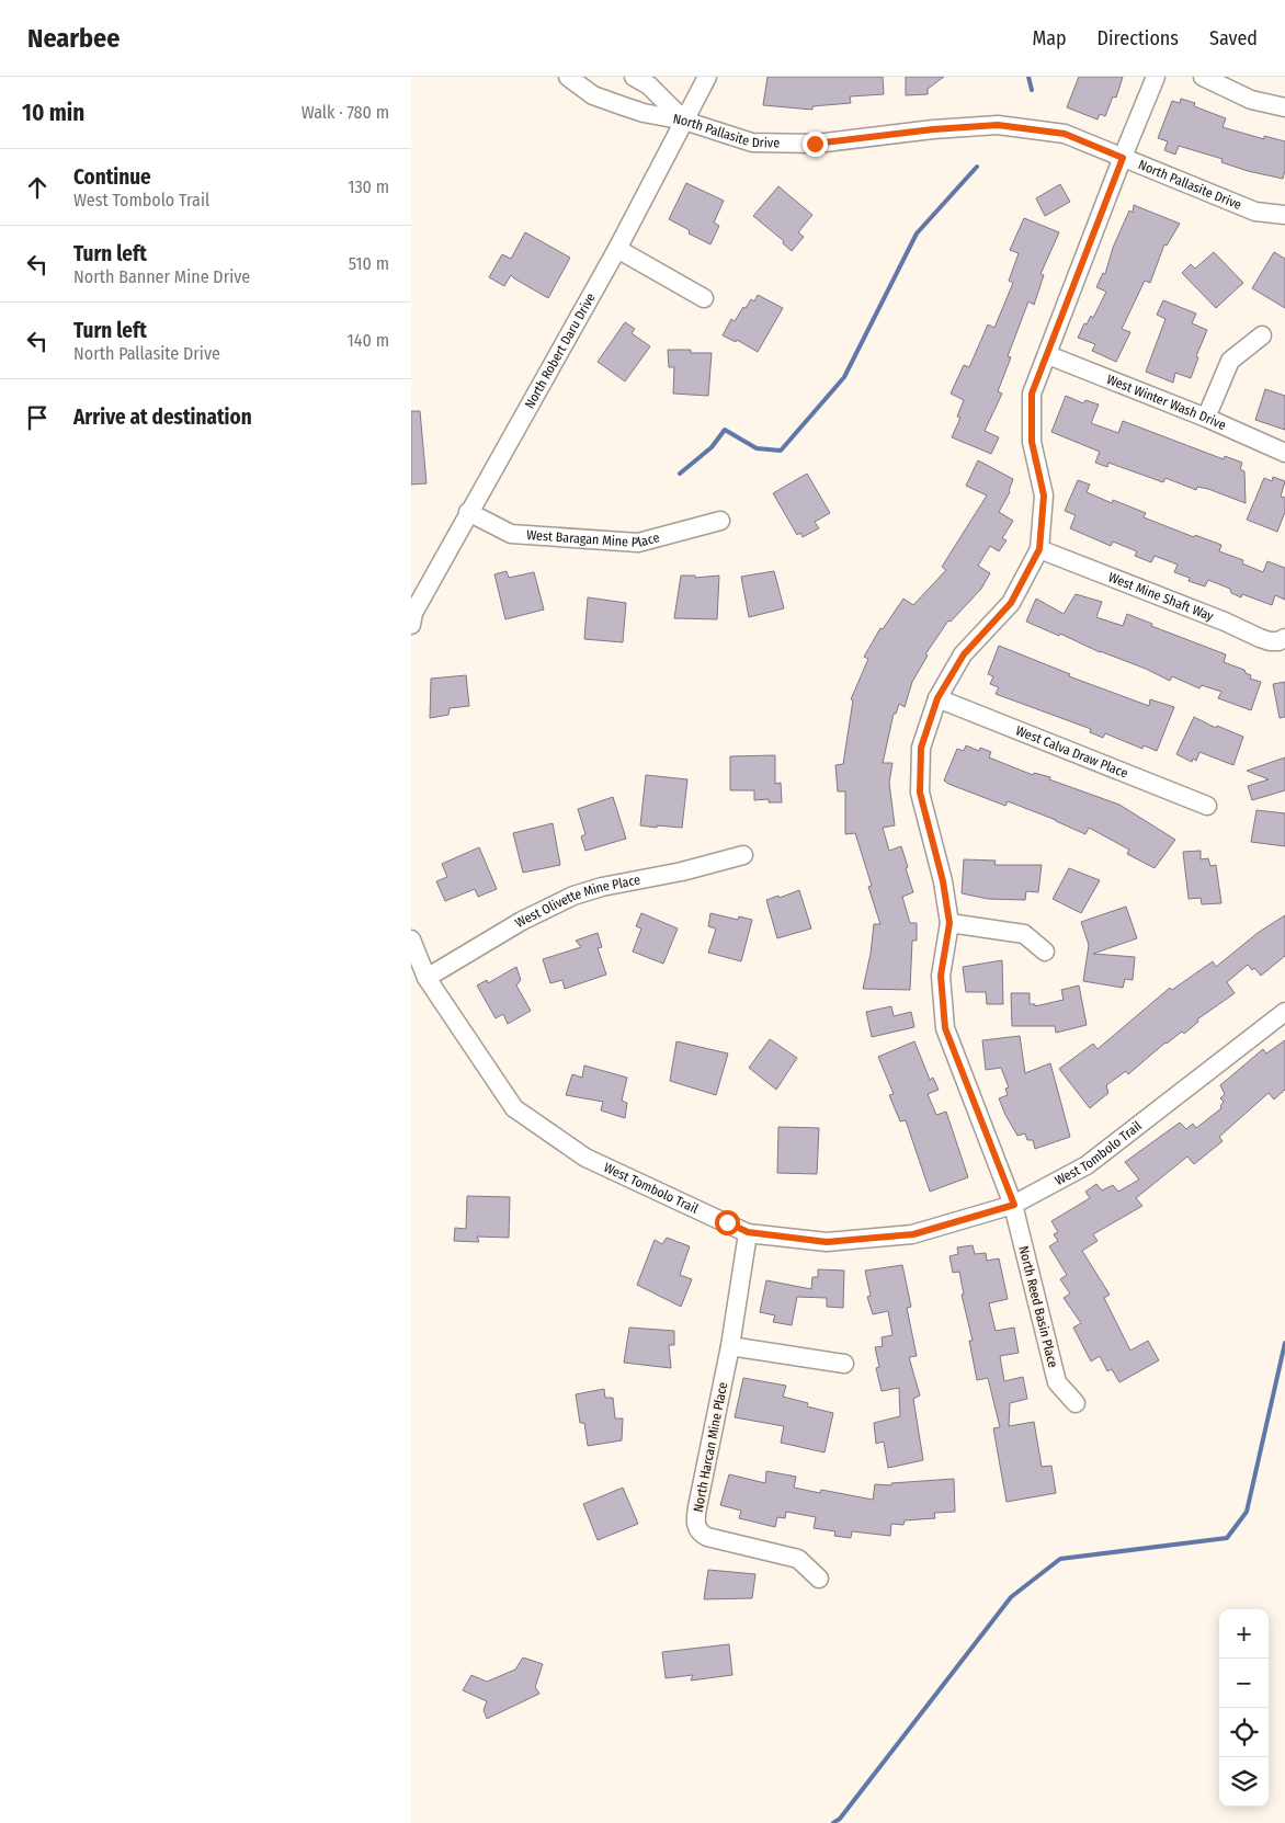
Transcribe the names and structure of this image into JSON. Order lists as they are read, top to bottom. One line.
{"streets":{"street":["North Pallasite Drive","North Robert Daru Drive","West Winter Wash Drive","West Baragan Mine Place","West Mine Shaft Way","West Calva Draw Place","West Olivette Mine Place","West Tombolo Trail","North Reed Basin Place","North Harcan Mine Place"]},"crossings":[["North Pallasite Drive","North Robert Daru Drive"],["North Robert Daru Drive","West Baragan Mine Place"],["West Mine Shaft Way","North Reed Basin Place"],["West Calva Draw Place","North Reed Basin Place"],["West Olivette Mine Place","West Tombolo Trail"],["West Tombolo Trail","North Reed Basin Place"],["West Tombolo Trail","North Harcan Mine Place"]],"page":{"header":"Nearbee","nav":["Map","Directions","Saved"],"heading":["10 min","Walk · 780 m"],"list":[["Continue","West Tombolo Trail","130 m"],["Turn left","North Banner Mine Drive","510 m"],["Turn left","North Pallasite Drive","140 m"],"Arrive at destination"],"map_buttons":["+","−"]}}
